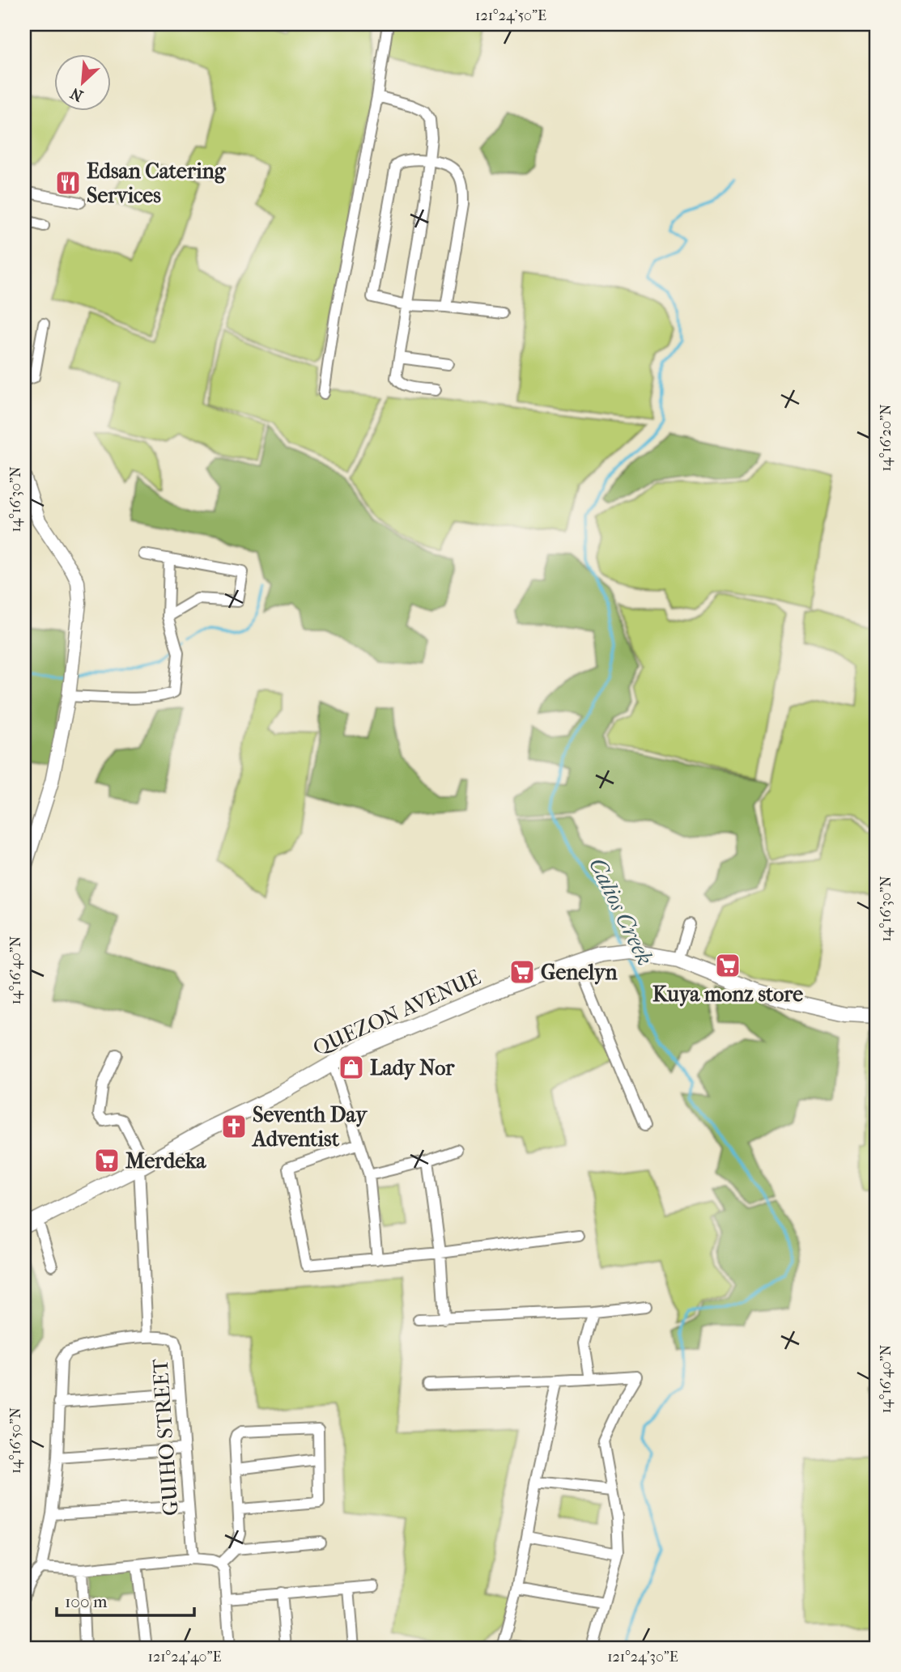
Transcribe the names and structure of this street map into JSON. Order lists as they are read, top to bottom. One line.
{"streets":{"main road":["QUEZON AVENUE"],"street":["GUIHO STREET"]},"water":["Calios Creek"],"places":{"restaurant":["Edsan Catering Services"],"supermarket":["Kuya monz store","Genelyn","Merdeka"],"shop":["Lady Nor"],"church":["Seventh Day Adventist"]},"scale_bar":"100 m","north":"bottom left","coordinates":["121°24'50\"E","14°16'20\"N","14°16'30\"N","14°16'40\"N","14°16'50\"N","121°24'40\"E","121°24'30\"E"]}
